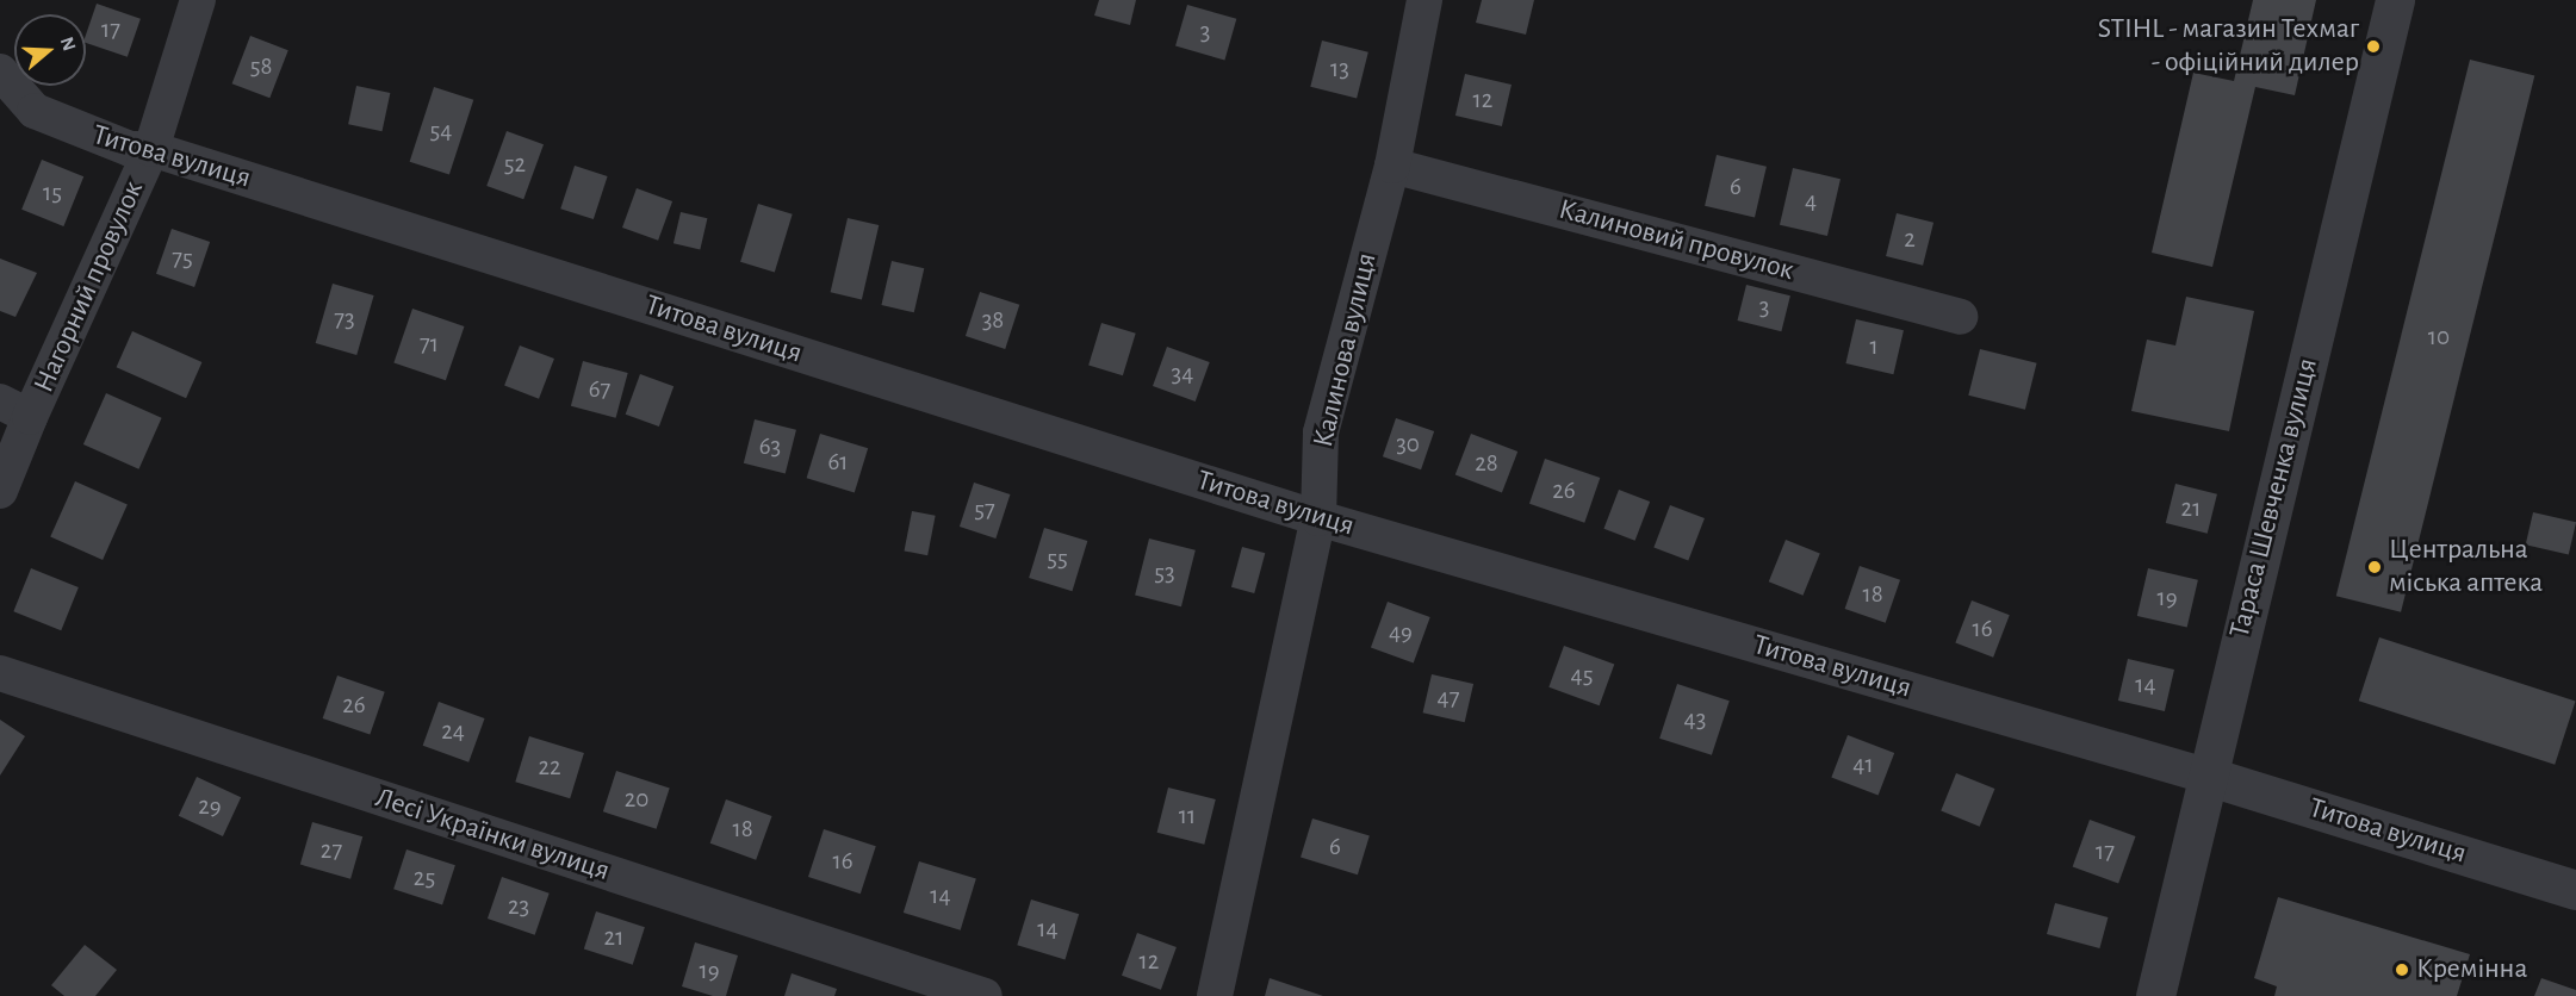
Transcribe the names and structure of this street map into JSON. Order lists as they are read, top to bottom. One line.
{"streets":{"street":["Титова вулиця","Калиновий провулок","Нагорний провулок","Калинова вулиця","Тараса Шевченка вулиця","Лесі Українки вулиця"]},"crossings":[["Титова вулиця","Нагорний провулок"],["Титова вулиця","Калинова вулиця"],["Титова вулиця","Тараса Шевченка вулиця"],["Калиновий провулок","Калинова вулиця"]],"places":["STIHL - магазин Техмаг - офіційний дилер","Центральна міська аптека","Кремінна"],"house_numbers":["17","3","58","13","12","54","52","6","15","4","2","75","3","73","38","10","71","1","34","67","30","63","61","28","26","21","57","55","53","18","19","16","49","45","14","47","26","43","24","41","22","20","29","11","18","6","27","17","16","25","14","23","14","21","12","19"],"north":"right"}
